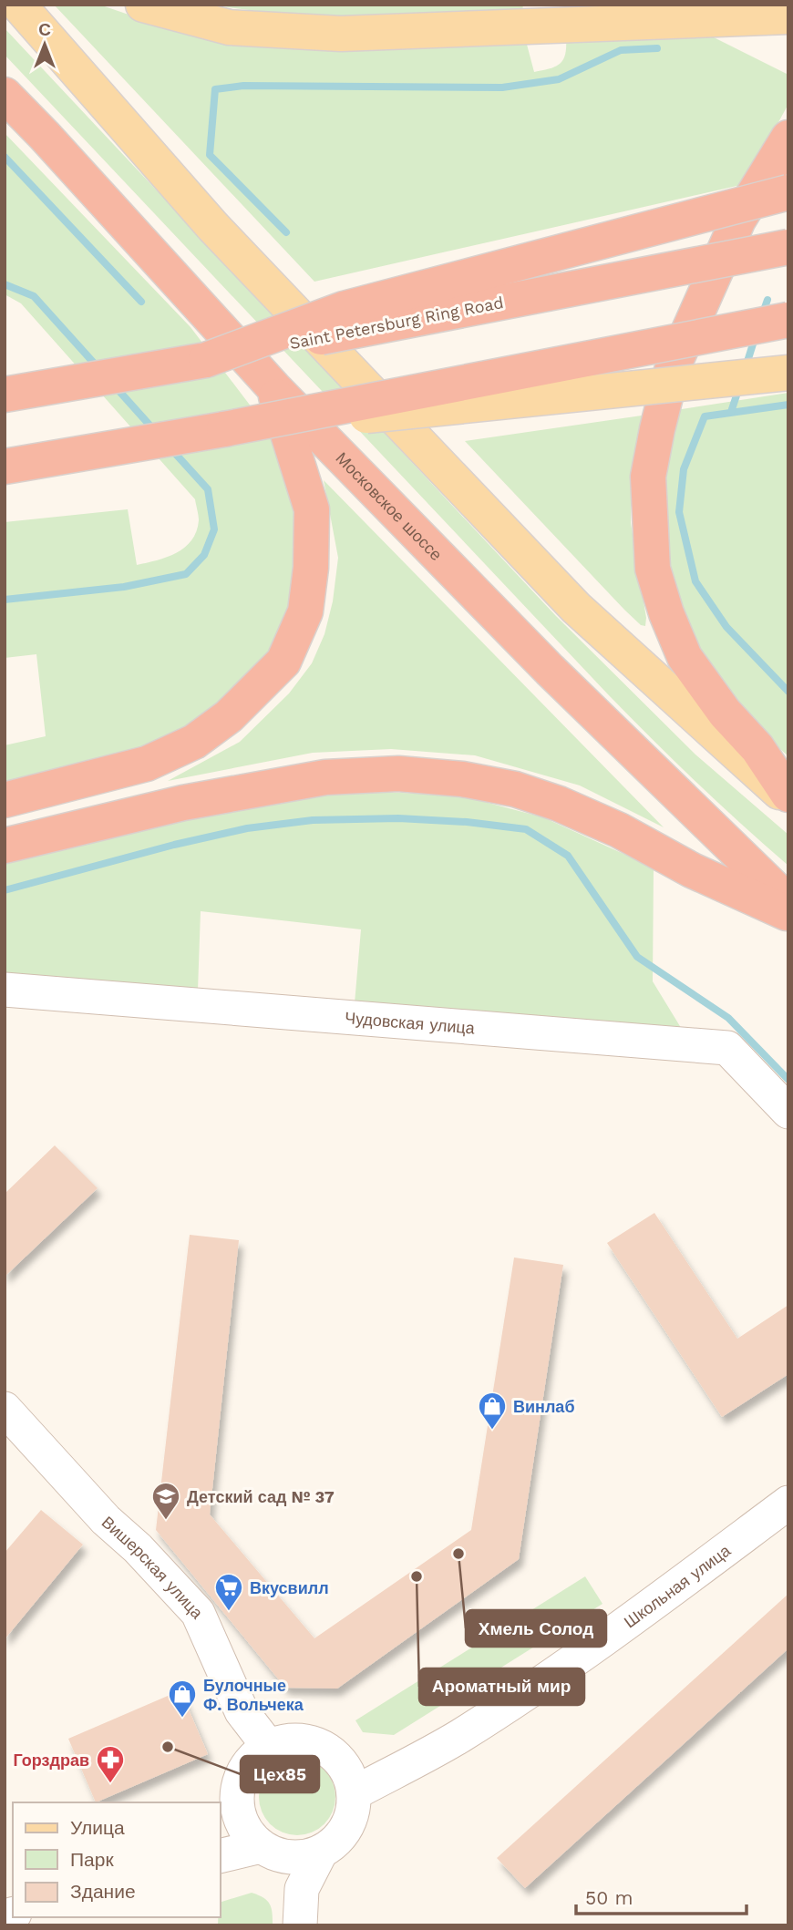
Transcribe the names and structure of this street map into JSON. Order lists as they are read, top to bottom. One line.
{"streets":{"highway":["Saint Petersburg Ring Road","Московское шоссе"],"street":["Чудовская улица","Вишерская улица","Школьная улица"]},"crossings":[["Вишерская улица","Школьная улица"]],"places":{"shop":["Винлаб","Булочные Ф. Вольчека"],"school or university":["Детский сад № 37"],"other":["Хмель Солод","Ароматный мир","Цех85"],"supermarket":["Вкусвилл"],"pharmacy":["Горздрав"]},"legend":["Улица","Парк","Здание"],"scale_bar":"50 m","north":"top"}
